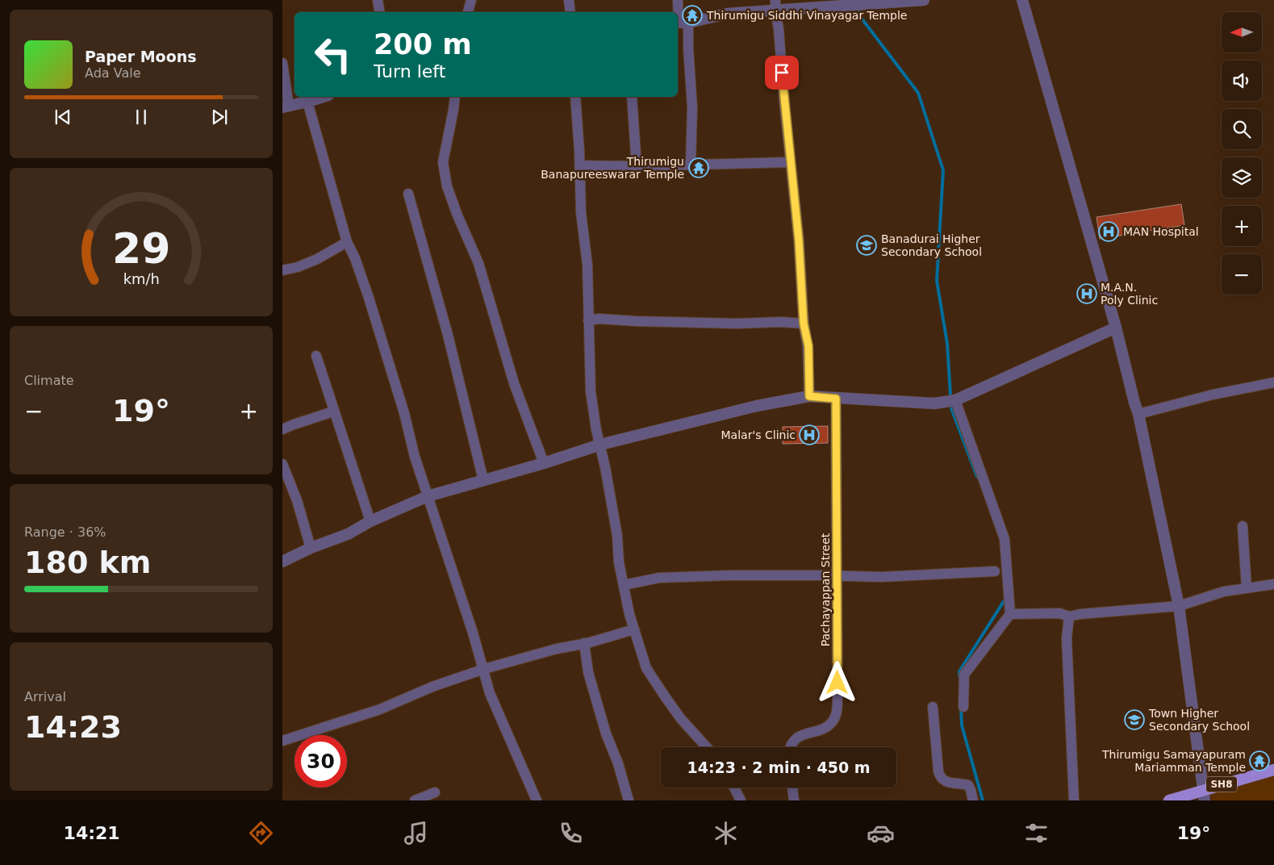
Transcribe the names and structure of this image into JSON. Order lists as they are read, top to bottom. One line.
{"streets":{"main road":["SH8"],"street":["Pachayappan Street"]},"places":{"temple":["Thirumigu Siddhi Vinayagar Temple","Thirumigu Banapureeswarar Temple","Thirumigu Samayapuram Mariamman Temple"],"hospital":["MAN Hospital","M.A.N. Poly Clinic","Malar's Clinic"],"school or university":["Banadurai Higher Secondary School","Town Higher Secondary School"]},"north":"left","page":{"map_buttons":["+","−"],"turn":["200 m","Turn left"],"song":["Paper Moons","Ada Vale"],"tile":["Climate",["Range · 36%","180 km"],["Arrival","14:23"]],"heat":["−","19°","+"],"limit":"30","trip":"14:23 · 2 min · 450 m","tabs":["14:21","19°"],"gauge":["29","km/h"]}}
